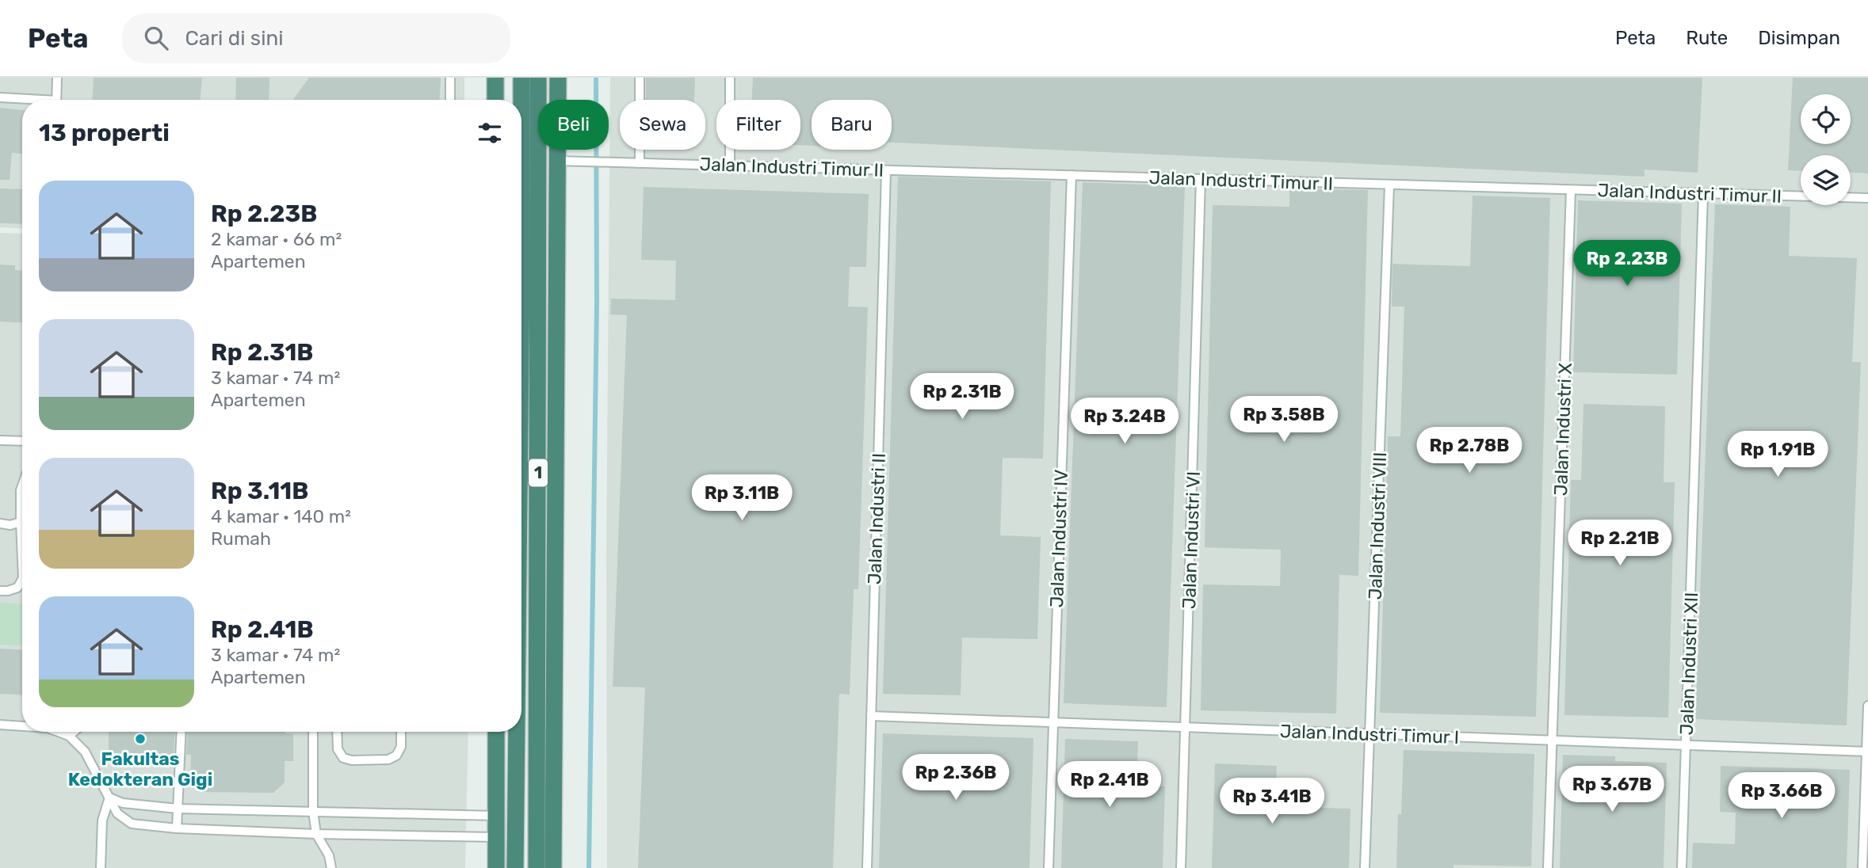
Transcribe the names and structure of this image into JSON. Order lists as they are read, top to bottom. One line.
{"streets":{"highway":["1"],"lane":["Jalan Industri Timur II","Jalan Industri X","Jalan Industri II","Jalan Industri VIII","Jalan Industri IV","Jalan Industri VI","Jalan Industri XII","Jalan Industri Timur I"]},"crossings":[["Jalan Industri Timur II","Jalan Industri X"],["Jalan Industri Timur II","Jalan Industri II"],["Jalan Industri Timur II","Jalan Industri VIII"],["Jalan Industri Timur II","Jalan Industri IV"],["Jalan Industri Timur II","Jalan Industri VI"],["Jalan Industri Timur II","Jalan Industri XII"],["Jalan Industri X","Jalan Industri Timur I"],["Jalan Industri II","Jalan Industri Timur I"],["Jalan Industri VIII","Jalan Industri Timur I"],["Jalan Industri IV","Jalan Industri Timur I"],["Jalan Industri VI","Jalan Industri Timur I"],["Jalan Industri XII","Jalan Industri Timur I"]],"places":["Fakultas Kedokteran Gigi"],"page":{"header":"Peta","search":"Cari di sini","nav":["Peta","Rute","Disimpan"],"chip":["Beli","Sewa","Filter","Baru"],"heading":"13 properti","list":[{"name":"Rp 2.23B","note":"2 kamar · 66 m² · Apartemen"},{"name":"Rp 2.31B","note":"3 kamar · 74 m² · Apartemen"},{"name":"Rp 3.11B","note":"4 kamar · 140 m² · Rumah"},{"name":"Rp 2.41B","note":"3 kamar · 74 m² · Apartemen"}],"price":["Rp 2.23B","Rp 2.31B","Rp 3.58B","Rp 3.24B","Rp 2.78B","Rp 1.91B","Rp 3.11B","Rp 2.21B","Rp 2.36B","Rp 2.41B","Rp 3.67B","Rp 3.66B","Rp 3.41B"]}}
